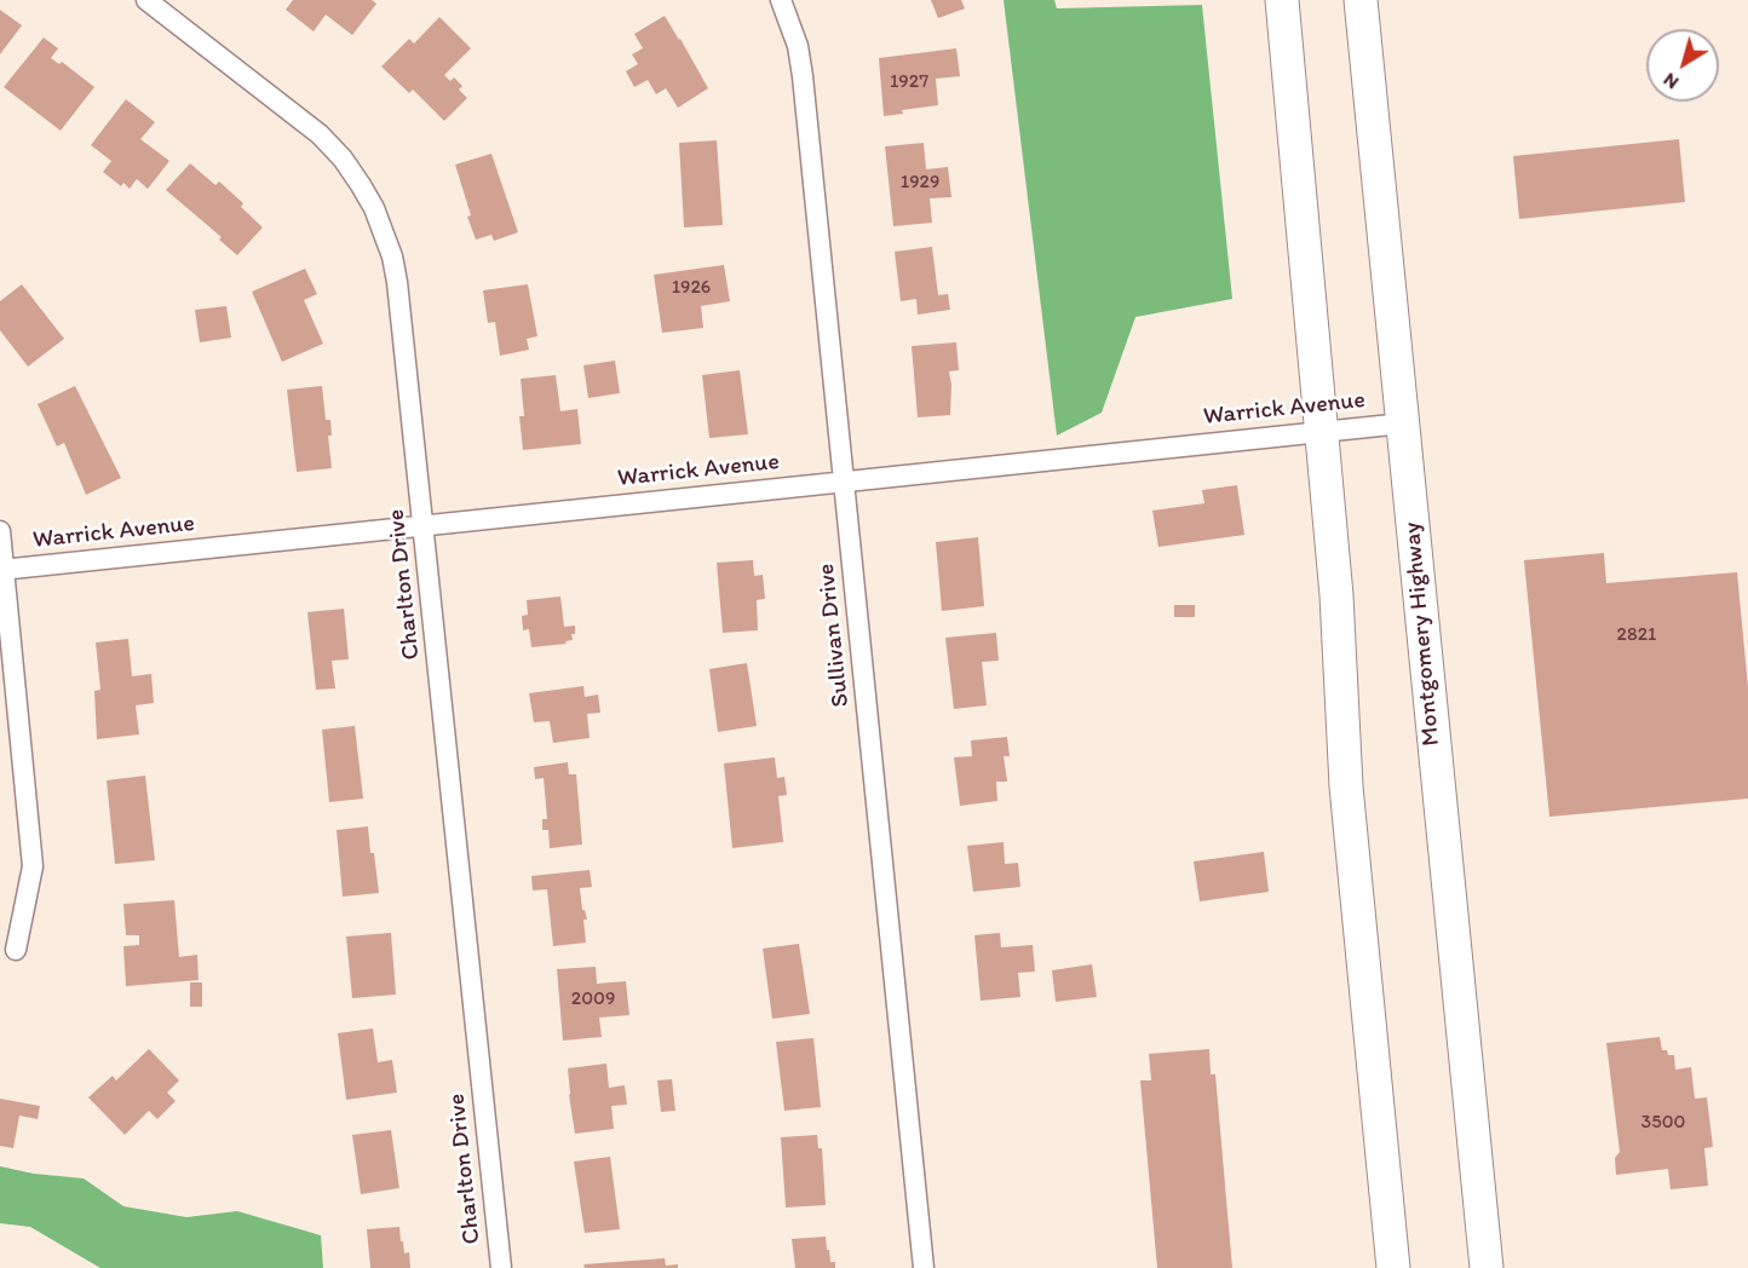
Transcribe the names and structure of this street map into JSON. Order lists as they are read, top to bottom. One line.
{"streets":{"main road":["Montgomery Highway"],"street":["Warrick Avenue","Charlton Drive","Sullivan Drive"]},"crossings":[["Warrick Avenue","Charlton Drive"],["Warrick Avenue","Montgomery Highway"],["Warrick Avenue","Sullivan Drive"]],"house_numbers":["1927","1929","1926","2821","2009","3500"],"north":"bottom left"}
